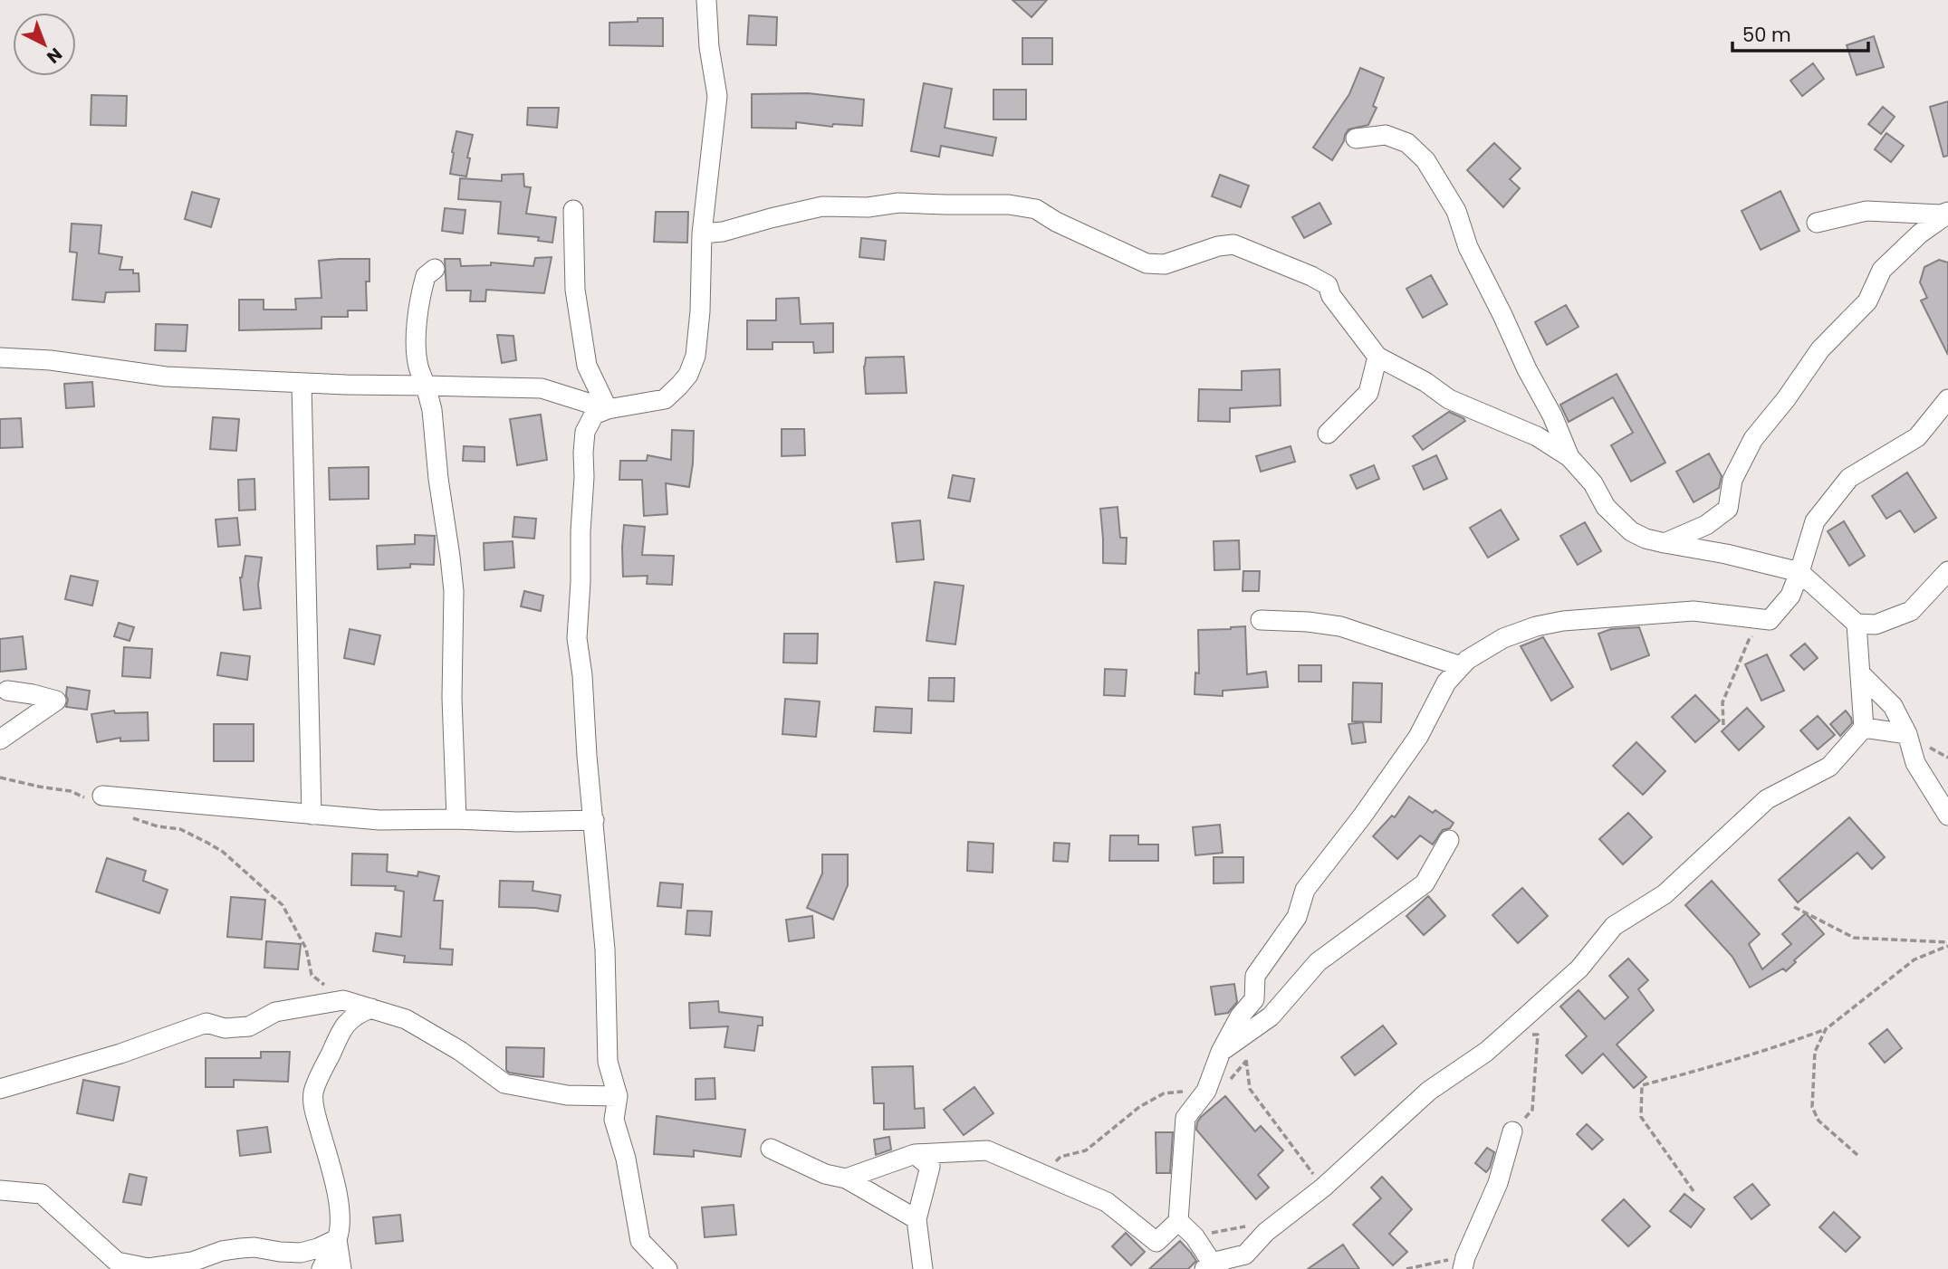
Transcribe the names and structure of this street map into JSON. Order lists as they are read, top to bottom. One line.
{"scale_bar":"50 m","north":"bottom right"}
